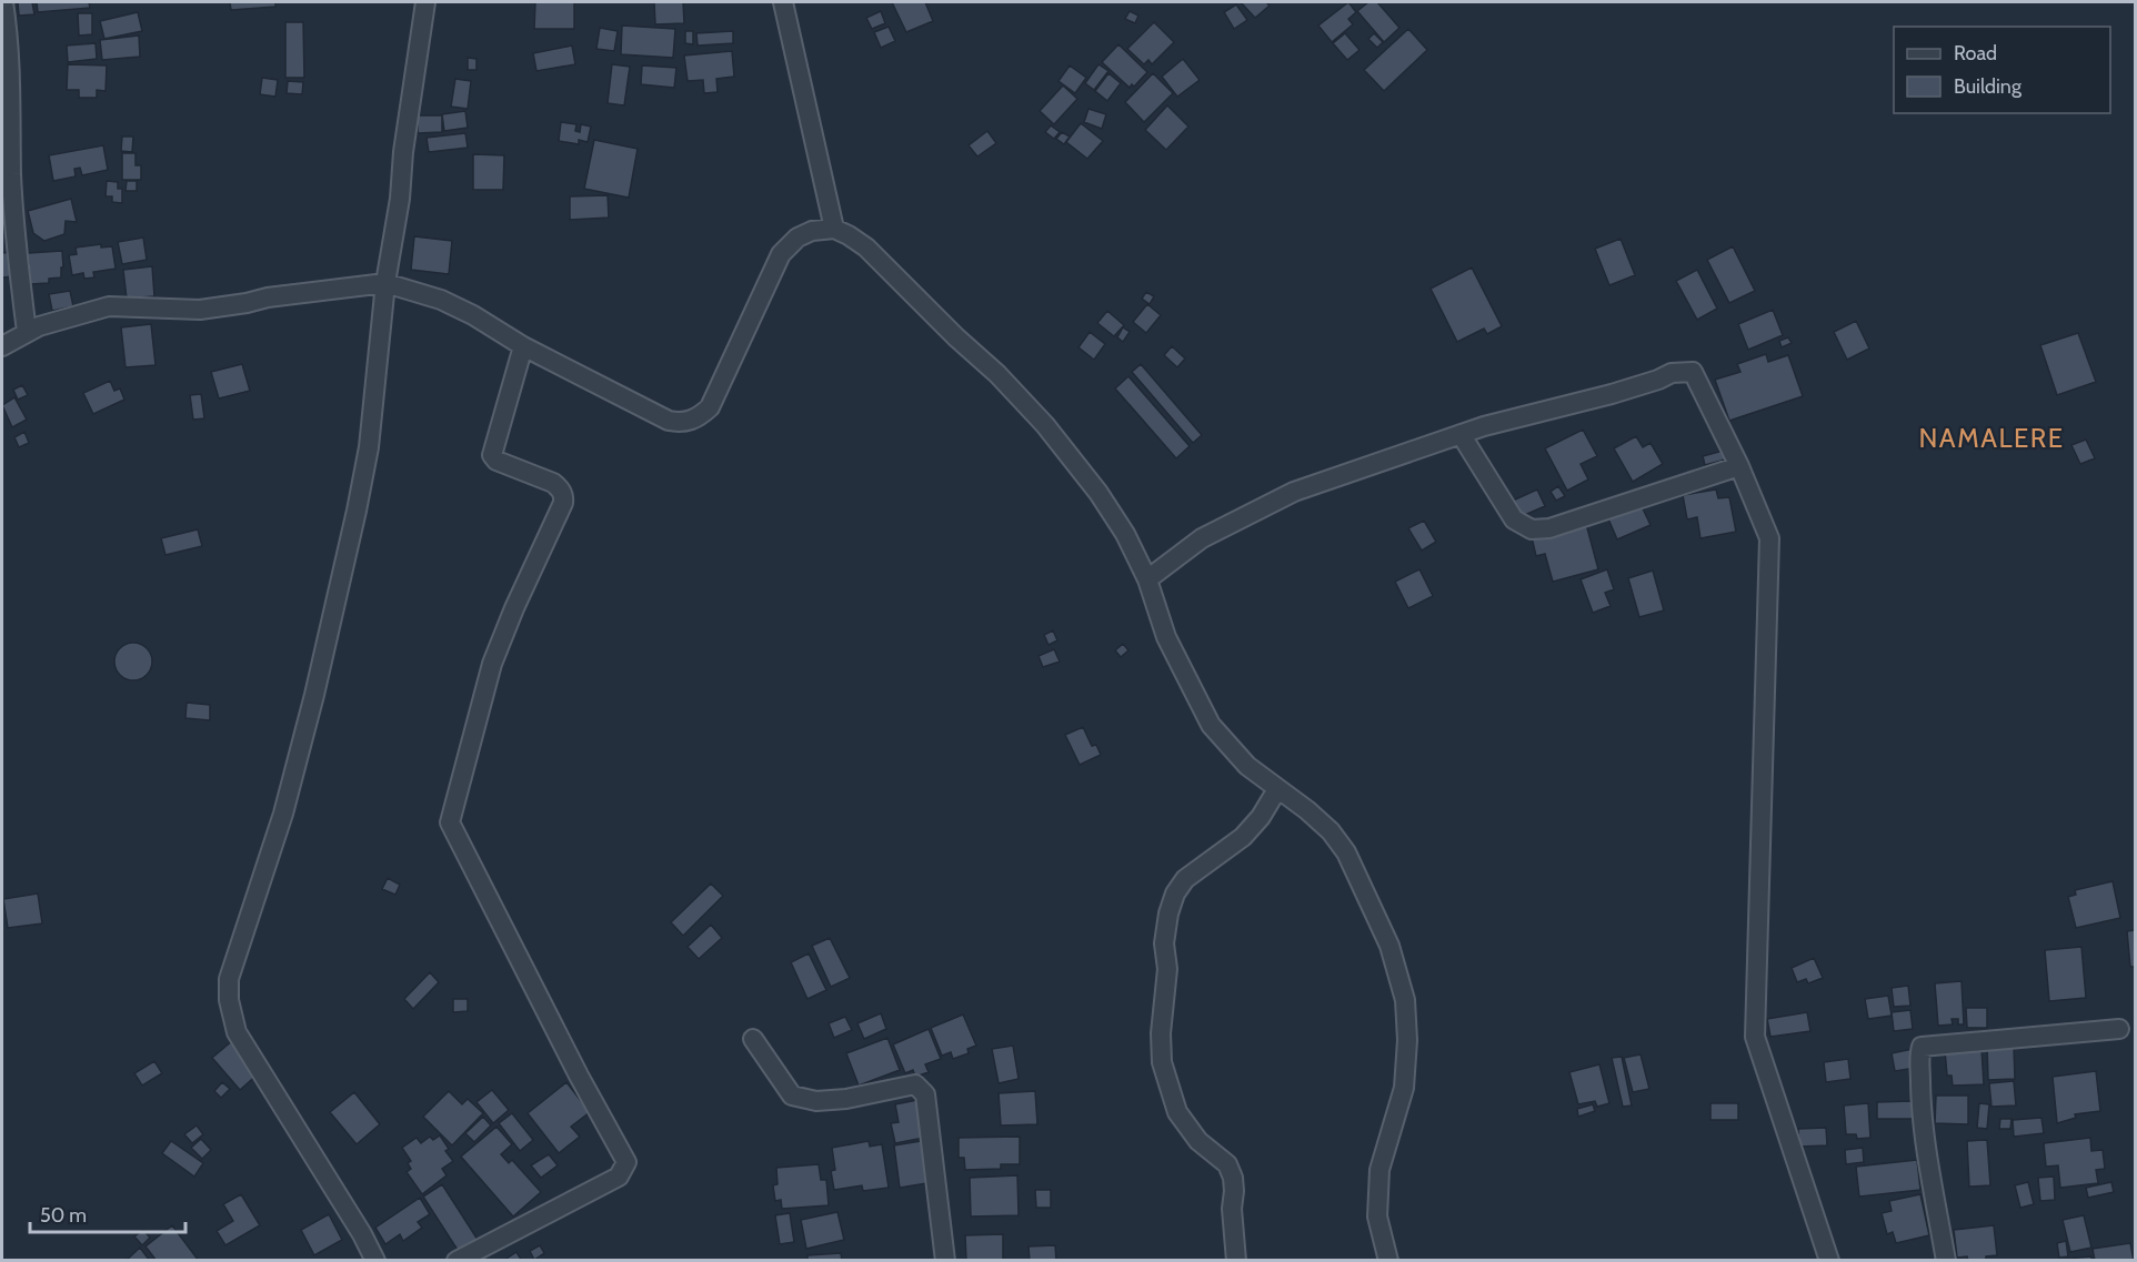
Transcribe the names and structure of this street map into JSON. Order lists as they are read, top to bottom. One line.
{"districts":["NAMALERE"],"legend":["Road","Building"],"scale_bar":"50 m"}
